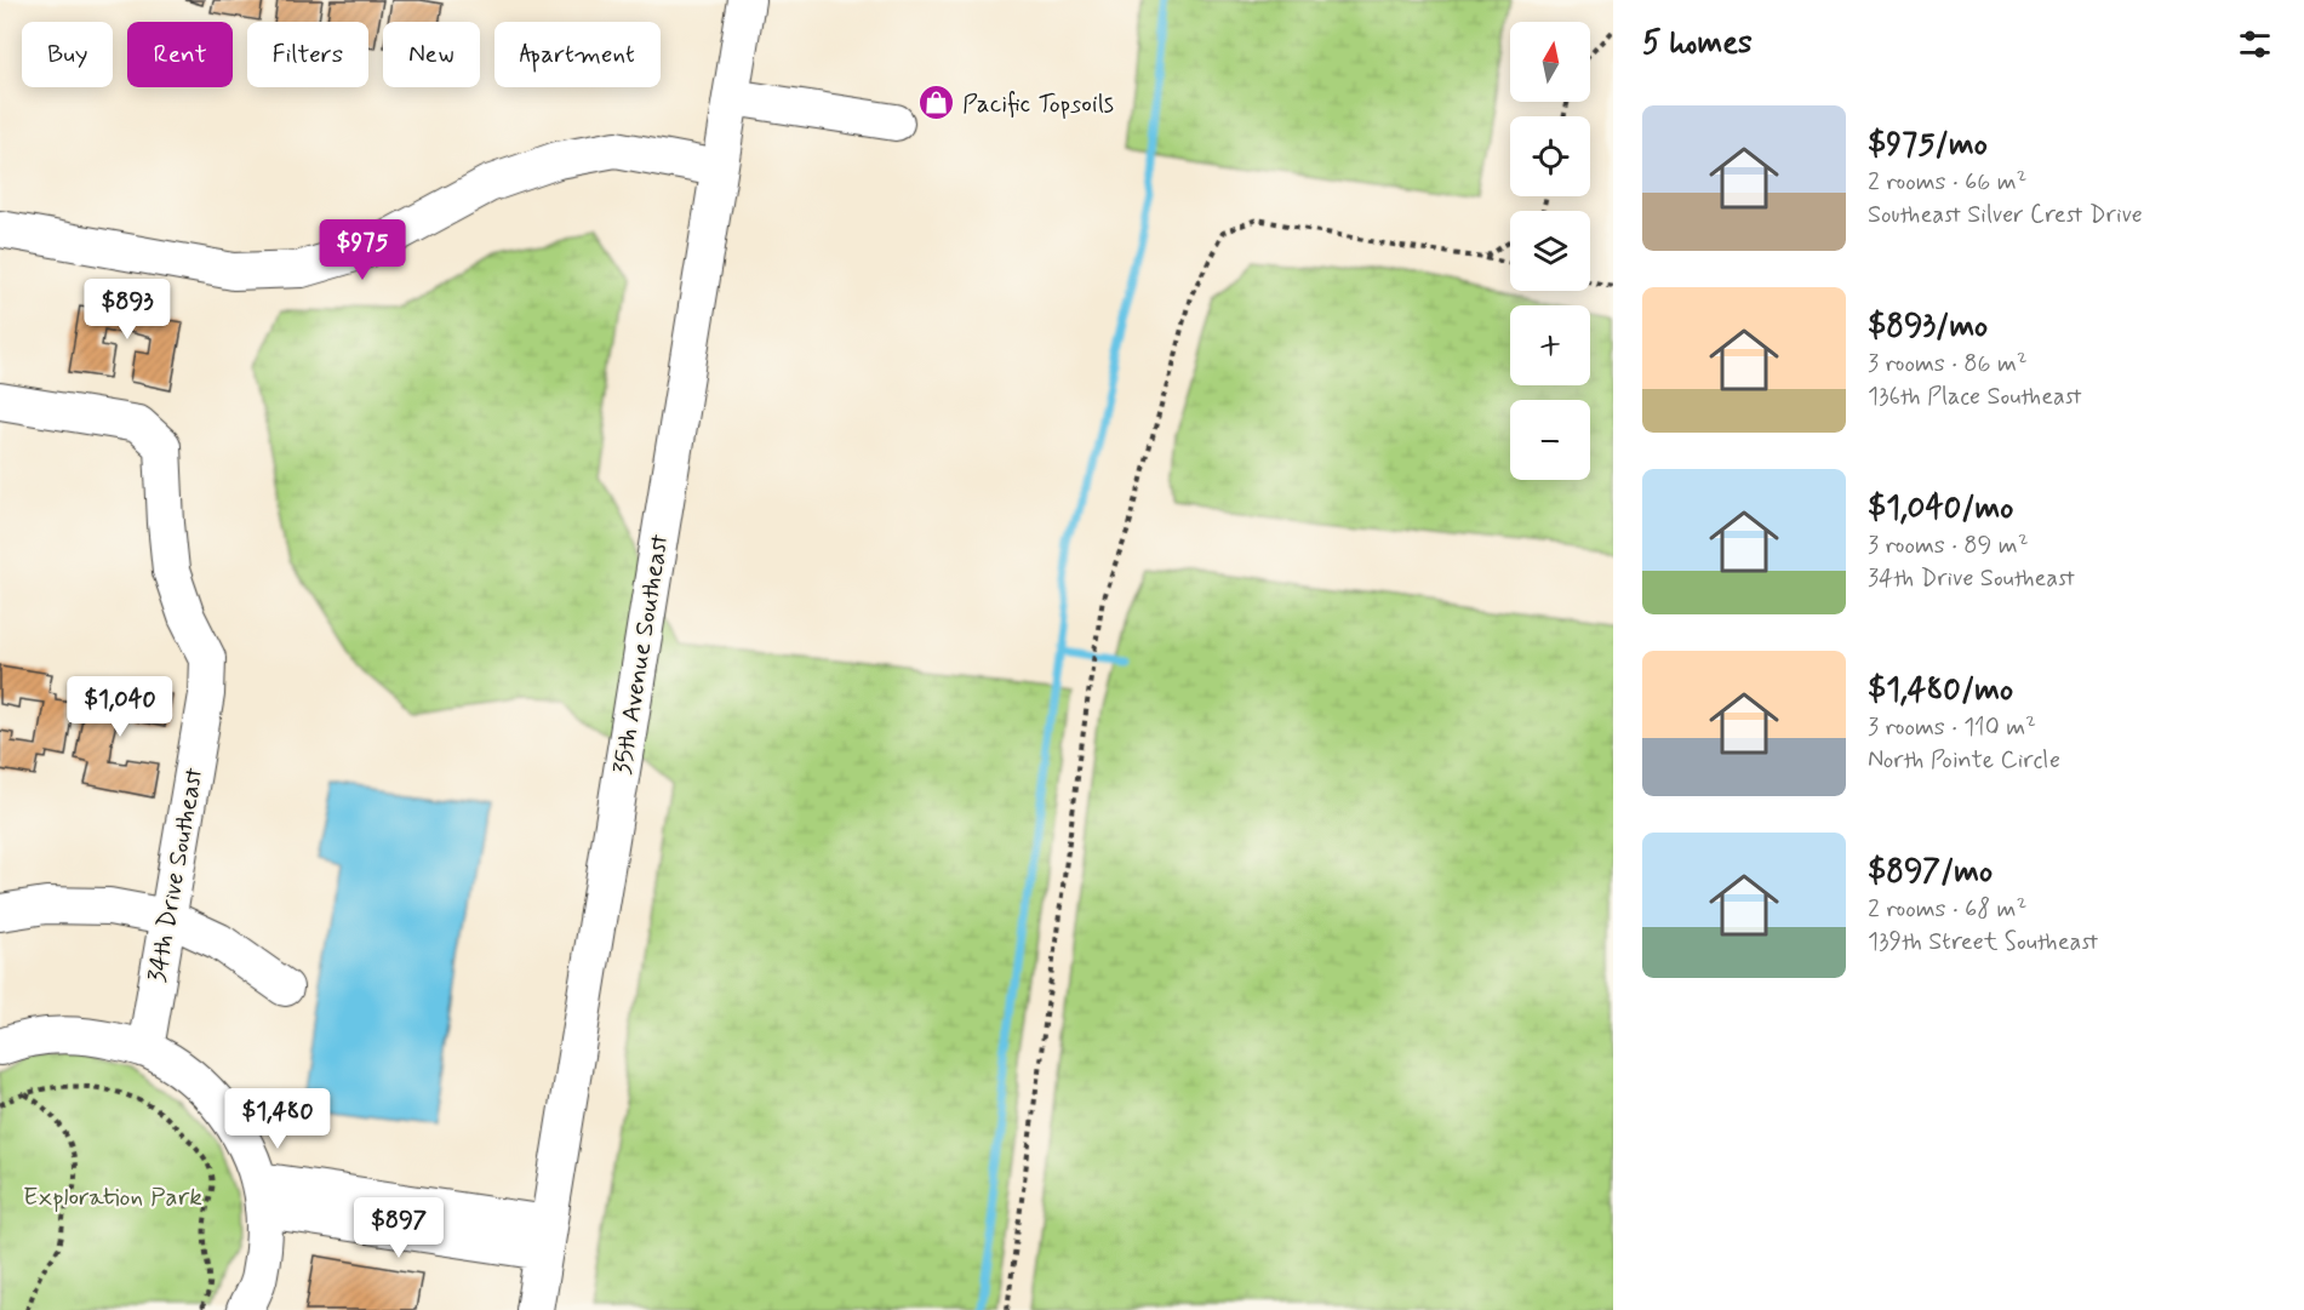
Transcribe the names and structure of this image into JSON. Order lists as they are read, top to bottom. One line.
{"streets":{"street":["35th Avenue Southeast","34th Drive Southeast"]},"parks":["Exploration Park"],"places":{"shop":["Pacific Topsoils"]},"north":"top","page":{"heading":"5 homes","map_buttons":["+","−"],"chip":["Buy","Rent","Filters","New","Apartment"],"list":[{"name":"$975/mo","note":"2 rooms · 66 m² · Southeast Silver Crest Drive"},{"name":"$893/mo","note":"3 rooms · 86 m² · 136th Place Southeast"},{"name":"$1,040/mo","note":"3 rooms · 89 m² · 34th Drive Southeast"},{"name":"$1,480/mo","note":"3 rooms · 110 m² · North Pointe Circle"},{"name":"$897/mo","note":"2 rooms · 68 m² · 139th Street Southeast"}],"price":["$975","$893","$1,040","$1,480","$897"]}}
